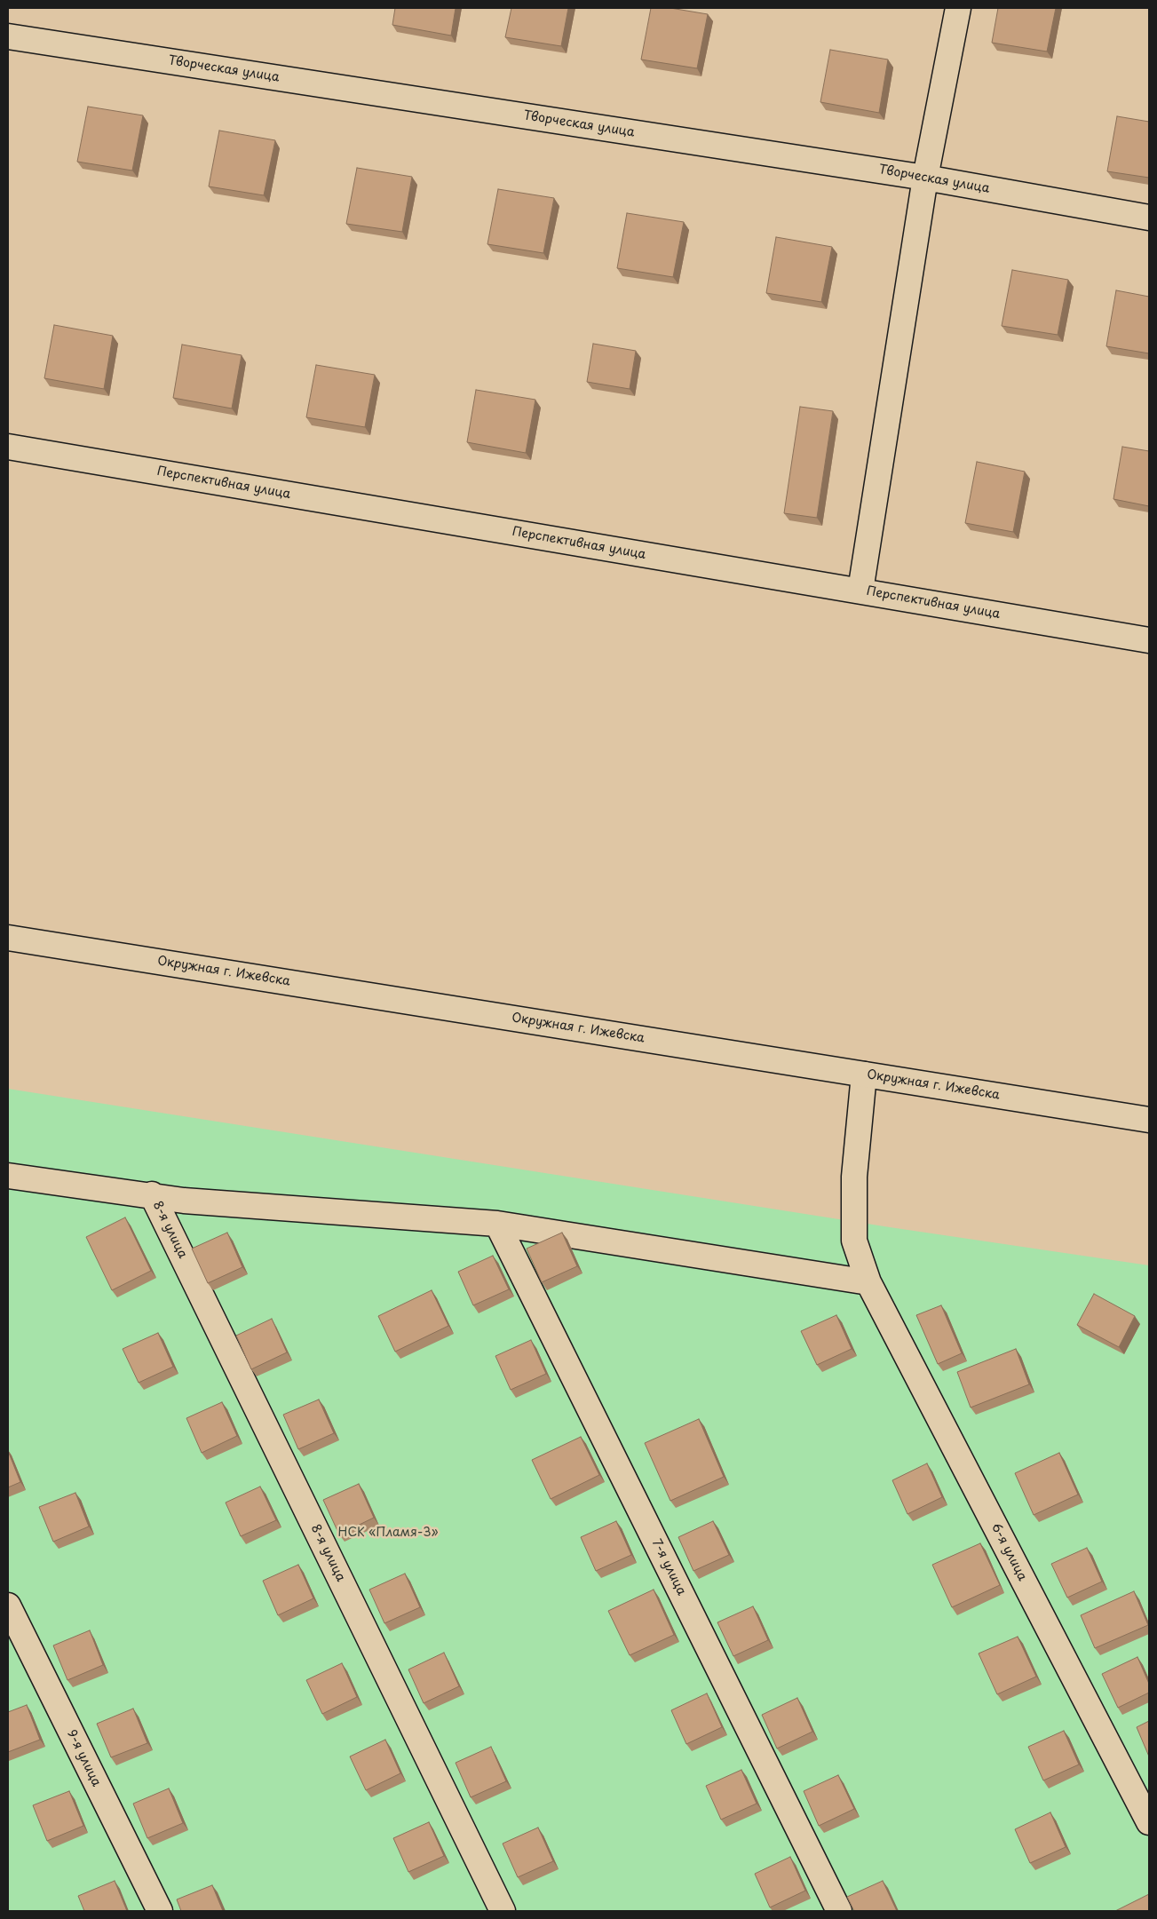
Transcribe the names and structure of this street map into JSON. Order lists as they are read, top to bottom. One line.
{"streets":{"street":["Творческая улица","Перспективная улица","Окружная г. Ижевска","8-я улица","6-я улица","7-я улица","9-я улица"]},"crossings":[["Окружная г. Ижевска","6-я улица"]],"parks":["НСК «Пламя-3»"]}
